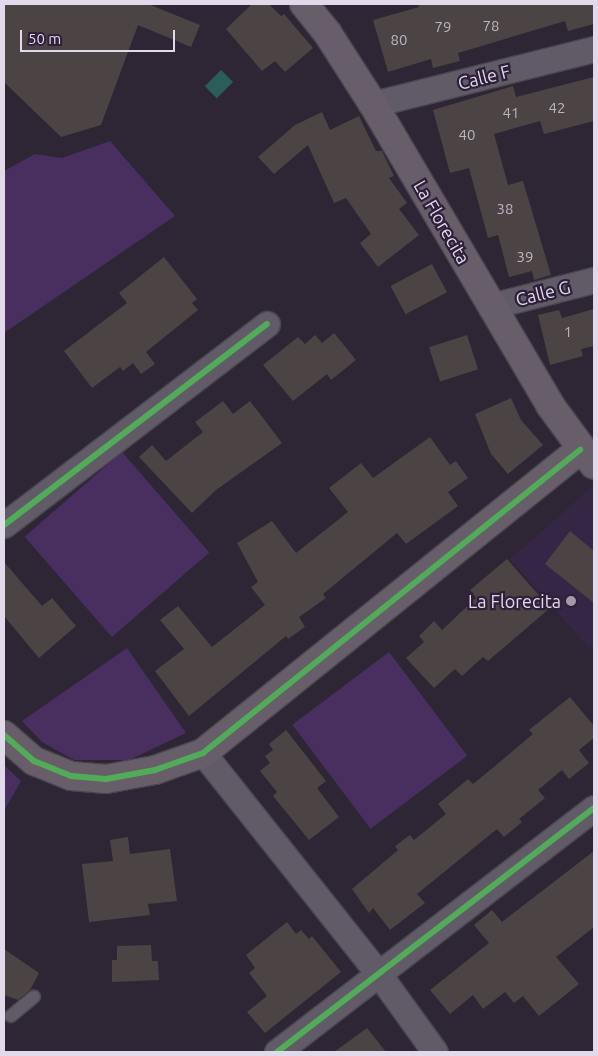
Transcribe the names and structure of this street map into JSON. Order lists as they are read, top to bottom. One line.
{"streets":{"street":["Calle F","La Florecita","Calle G"]},"crossings":[["Calle F","La Florecita"],["La Florecita","Calle G"]],"places":["La Florecita"],"house_numbers":["78","79","80","42","41","40","38","39","1"],"scale_bar":"50 m"}
